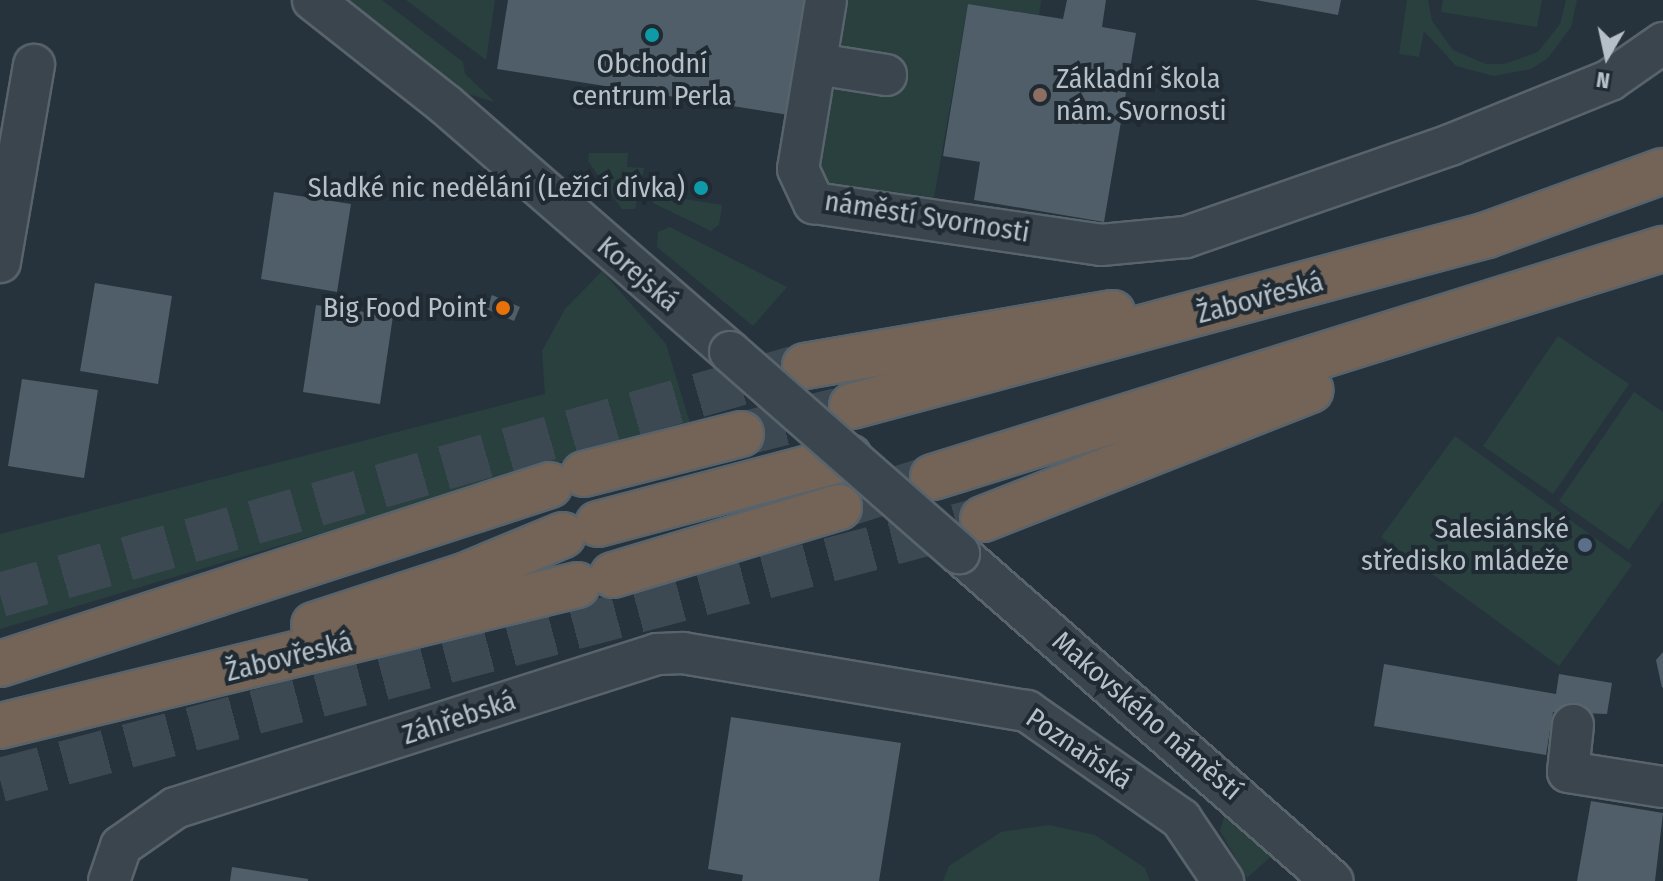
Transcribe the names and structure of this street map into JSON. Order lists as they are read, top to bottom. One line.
{"streets":{"highway":["Žabovřeská"],"street":["náměstí Svornosti","Korejská","Makovského náměstí","Záhřebská","Poznaňská"]},"crossings":[["Korejská","Makovského náměstí"],["Záhřebská","Poznaňská"]],"places":["Obchodní centrum Perla","Základní škola nám. Svornosti","Sladké nic nedělání (Ležící dívka)","Big Food Point","Salesiánské středisko mládeže"],"north":"bottom"}
